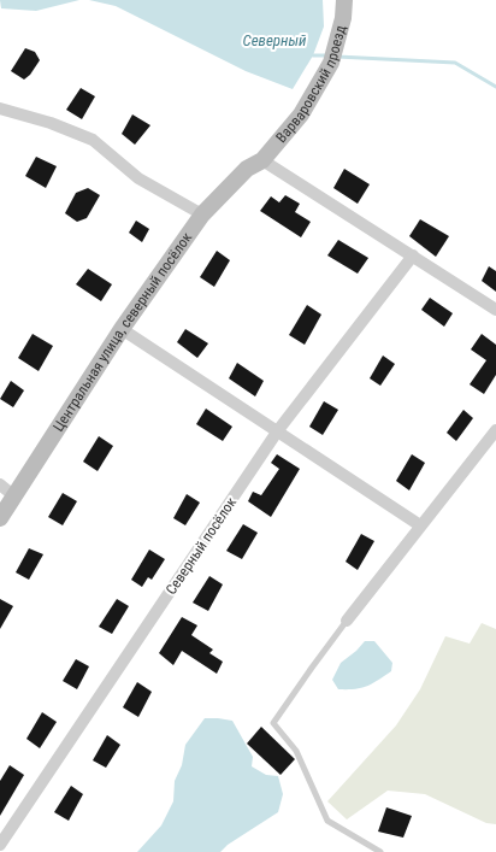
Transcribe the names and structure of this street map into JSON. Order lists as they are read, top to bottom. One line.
{"streets":{"street":["Варваровский проезд","Центральная улица, северный посёлок","Северный посёлок"]},"crossings":[["Варваровский проезд","Центральная улица, северный посёлок"]],"water":["Северный"]}
